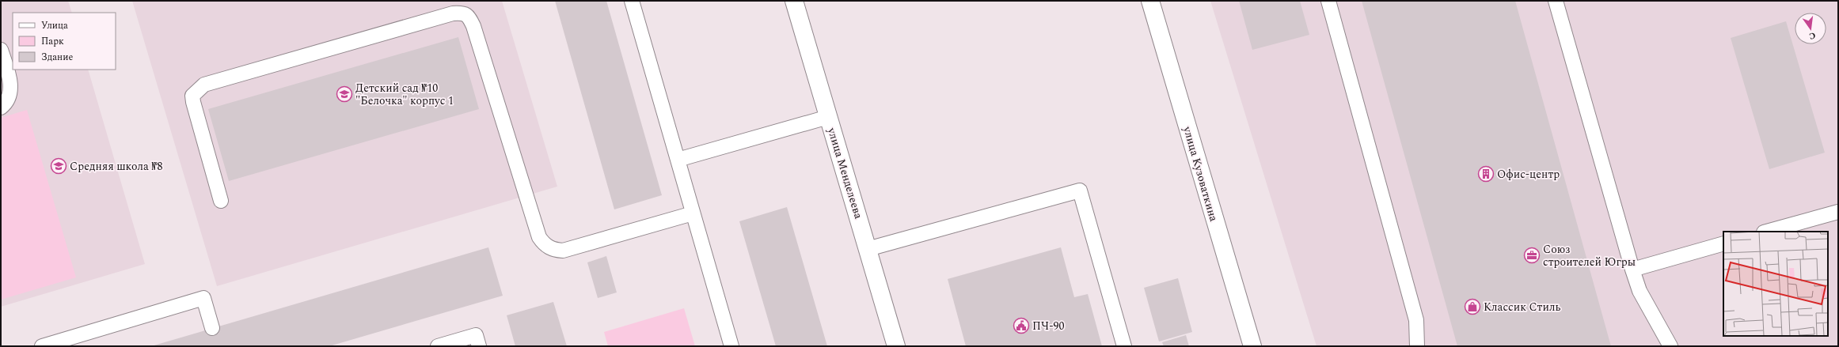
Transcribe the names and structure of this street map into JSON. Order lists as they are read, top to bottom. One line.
{"streets":{"street":["улица Менделеева","улица Кузоваткина"]},"places":{"school or university":["Детский сад №10 \"Белочка\" корпус 1","Средняя школа №8"],"building":["Офис-центр"],"office":["Союз строителей Югры"],"shop":["Классик Стиль"],"public building":["ПЧ-90"]},"legend":["Улица","Парк","Здание"],"north":"bottom"}
